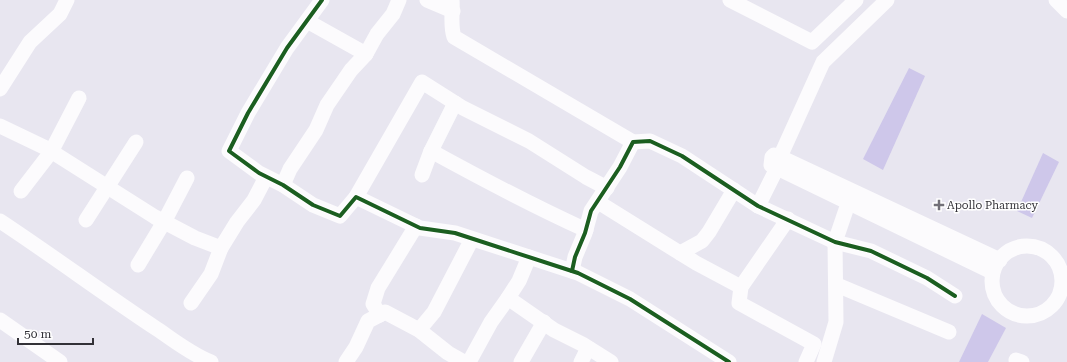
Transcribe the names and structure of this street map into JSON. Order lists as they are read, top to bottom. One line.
{"places":{"health":["Apollo Pharmacy"]},"scale_bar":"50 m"}
